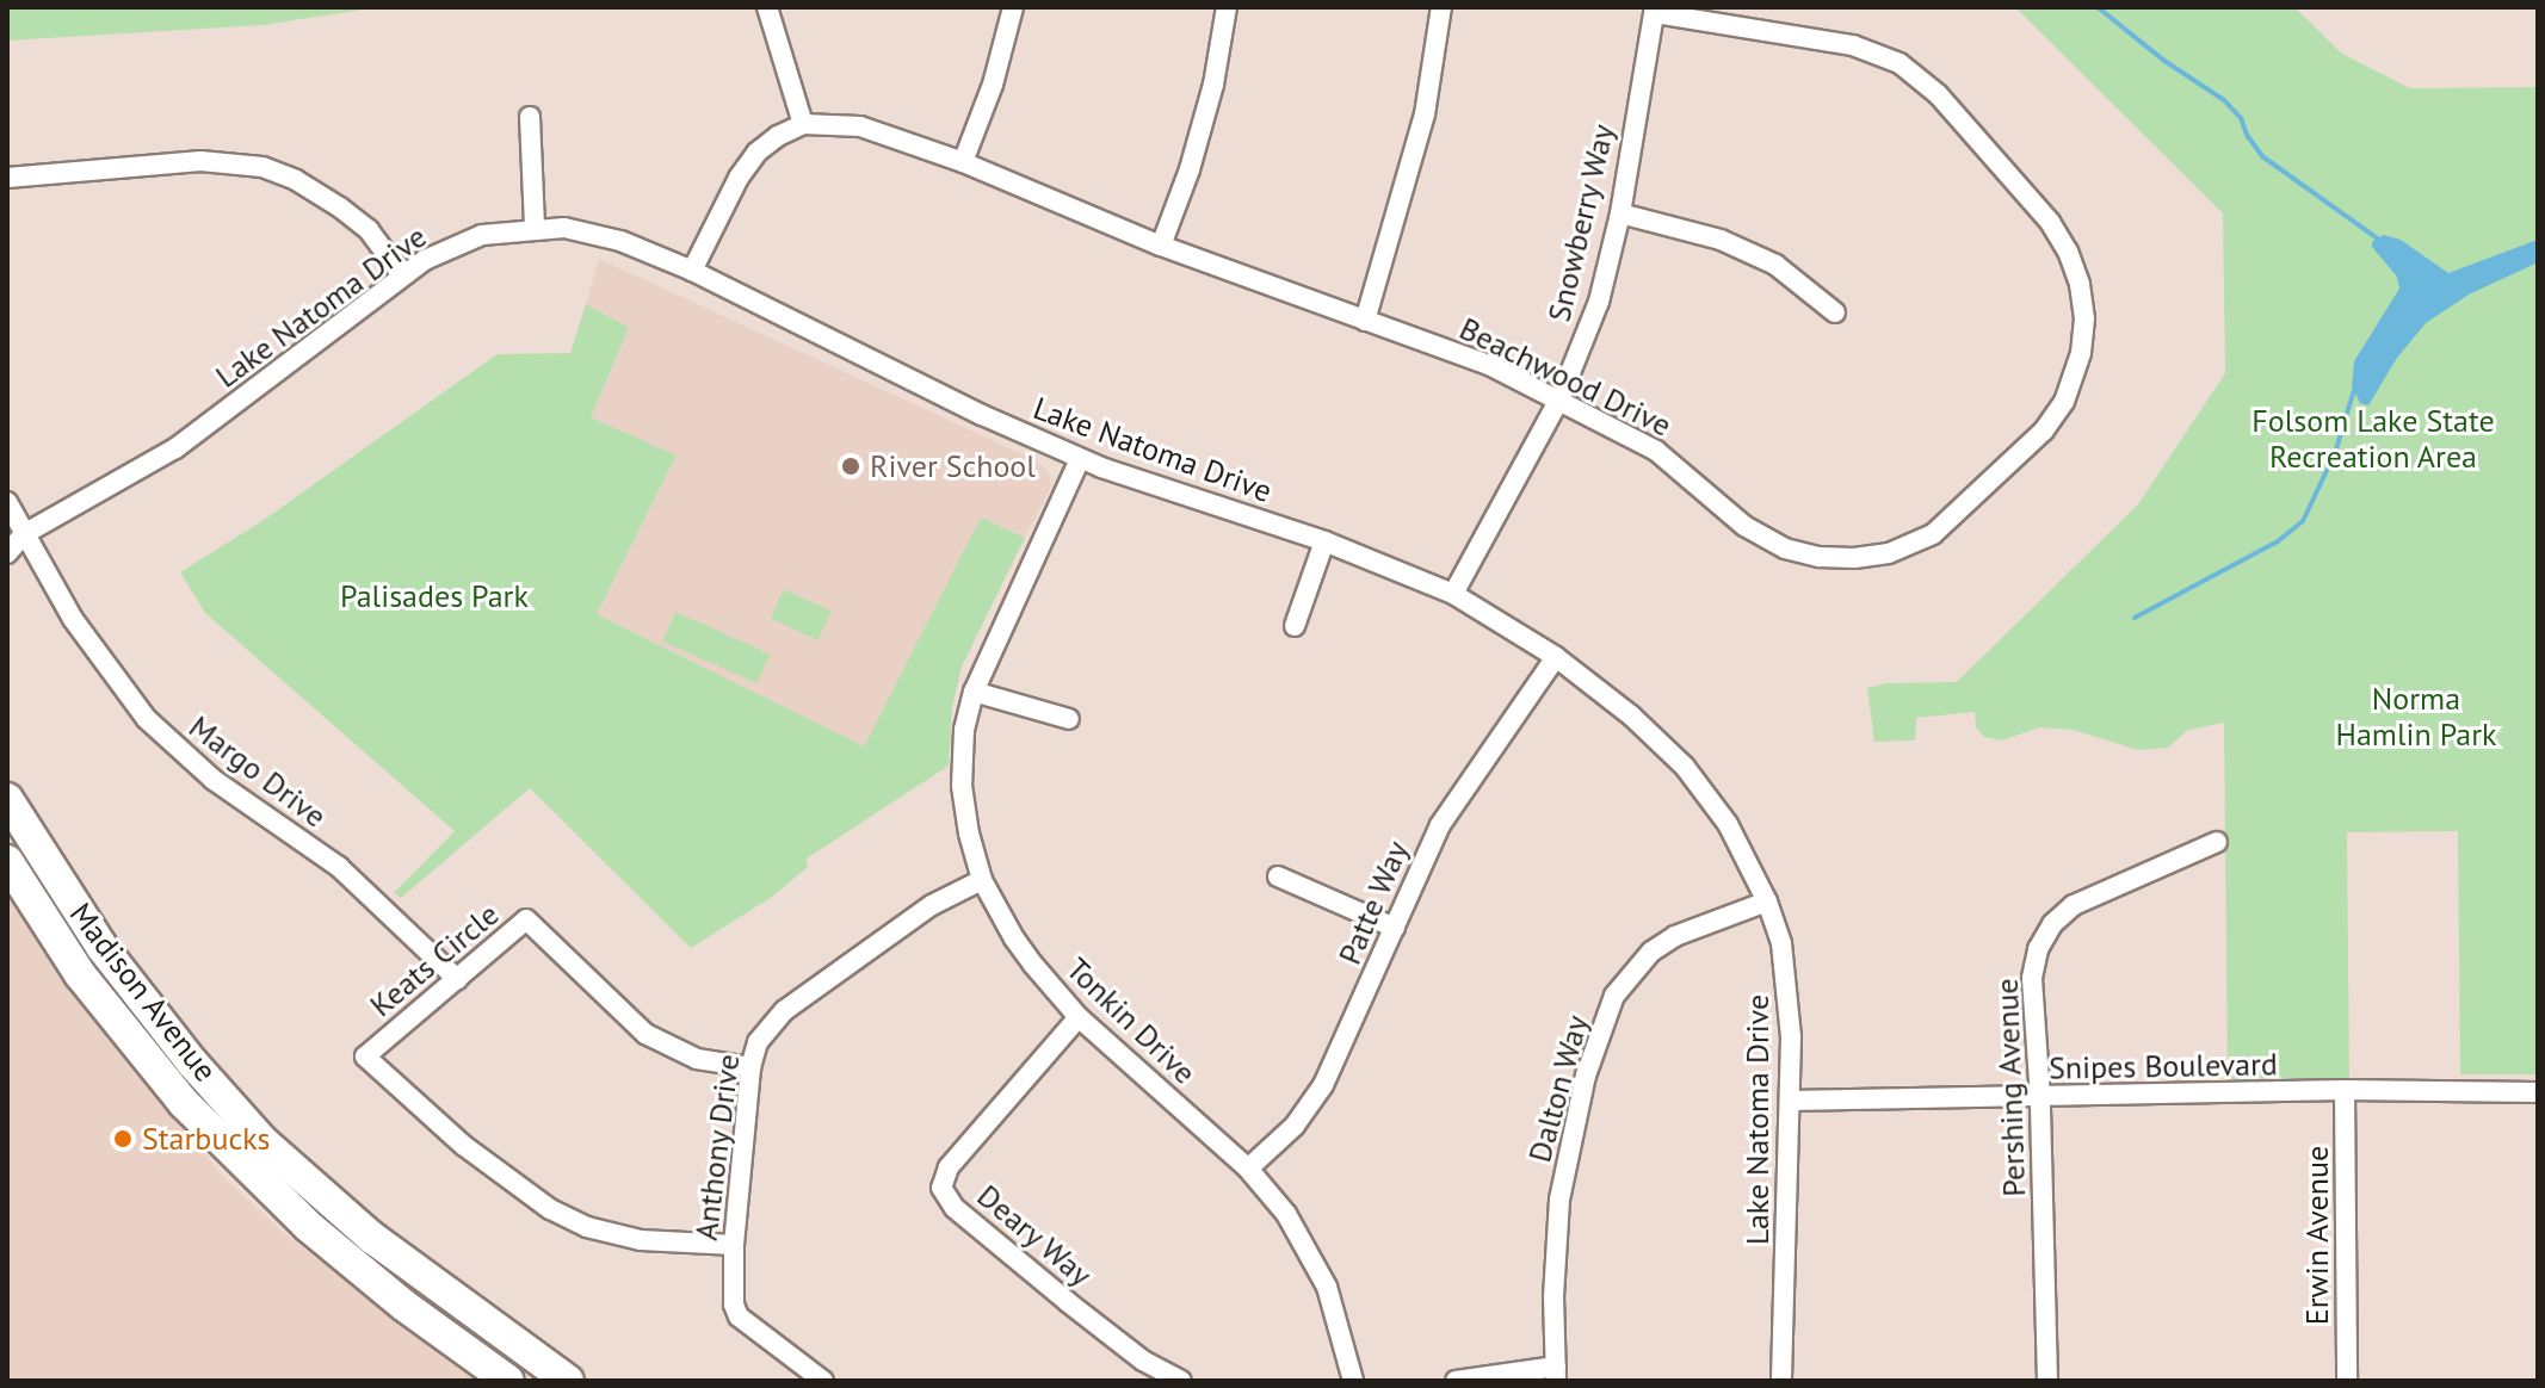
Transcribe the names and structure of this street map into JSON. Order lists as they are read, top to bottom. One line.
{"streets":{"main road":["Madison Avenue"],"street":["Snowberry Way","Lake Natoma Drive","Beachwood Drive","Margo Drive","Patte Way","Keats Circle","Tonkin Drive","Snipes Boulevard","Pershing Avenue","Dalton Way","Anthony Drive","Deary Way","Erwin Avenue"]},"crossings":[["Snowberry Way","Lake Natoma Drive"],["Snowberry Way","Beachwood Drive"],["Lake Natoma Drive","Margo Drive"],["Lake Natoma Drive","Patte Way"],["Lake Natoma Drive","Tonkin Drive"],["Lake Natoma Drive","Snipes Boulevard"],["Lake Natoma Drive","Dalton Way"],["Margo Drive","Keats Circle"],["Patte Way","Tonkin Drive"],["Keats Circle","Anthony Drive"],["Tonkin Drive","Anthony Drive"],["Tonkin Drive","Deary Way"],["Snipes Boulevard","Pershing Avenue"],["Snipes Boulevard","Erwin Avenue"]],"parks":["Folsom Lake State Recreation Area","Palisades Park","Norma Hamlin Park"],"places":["River School","Starbucks"]}
